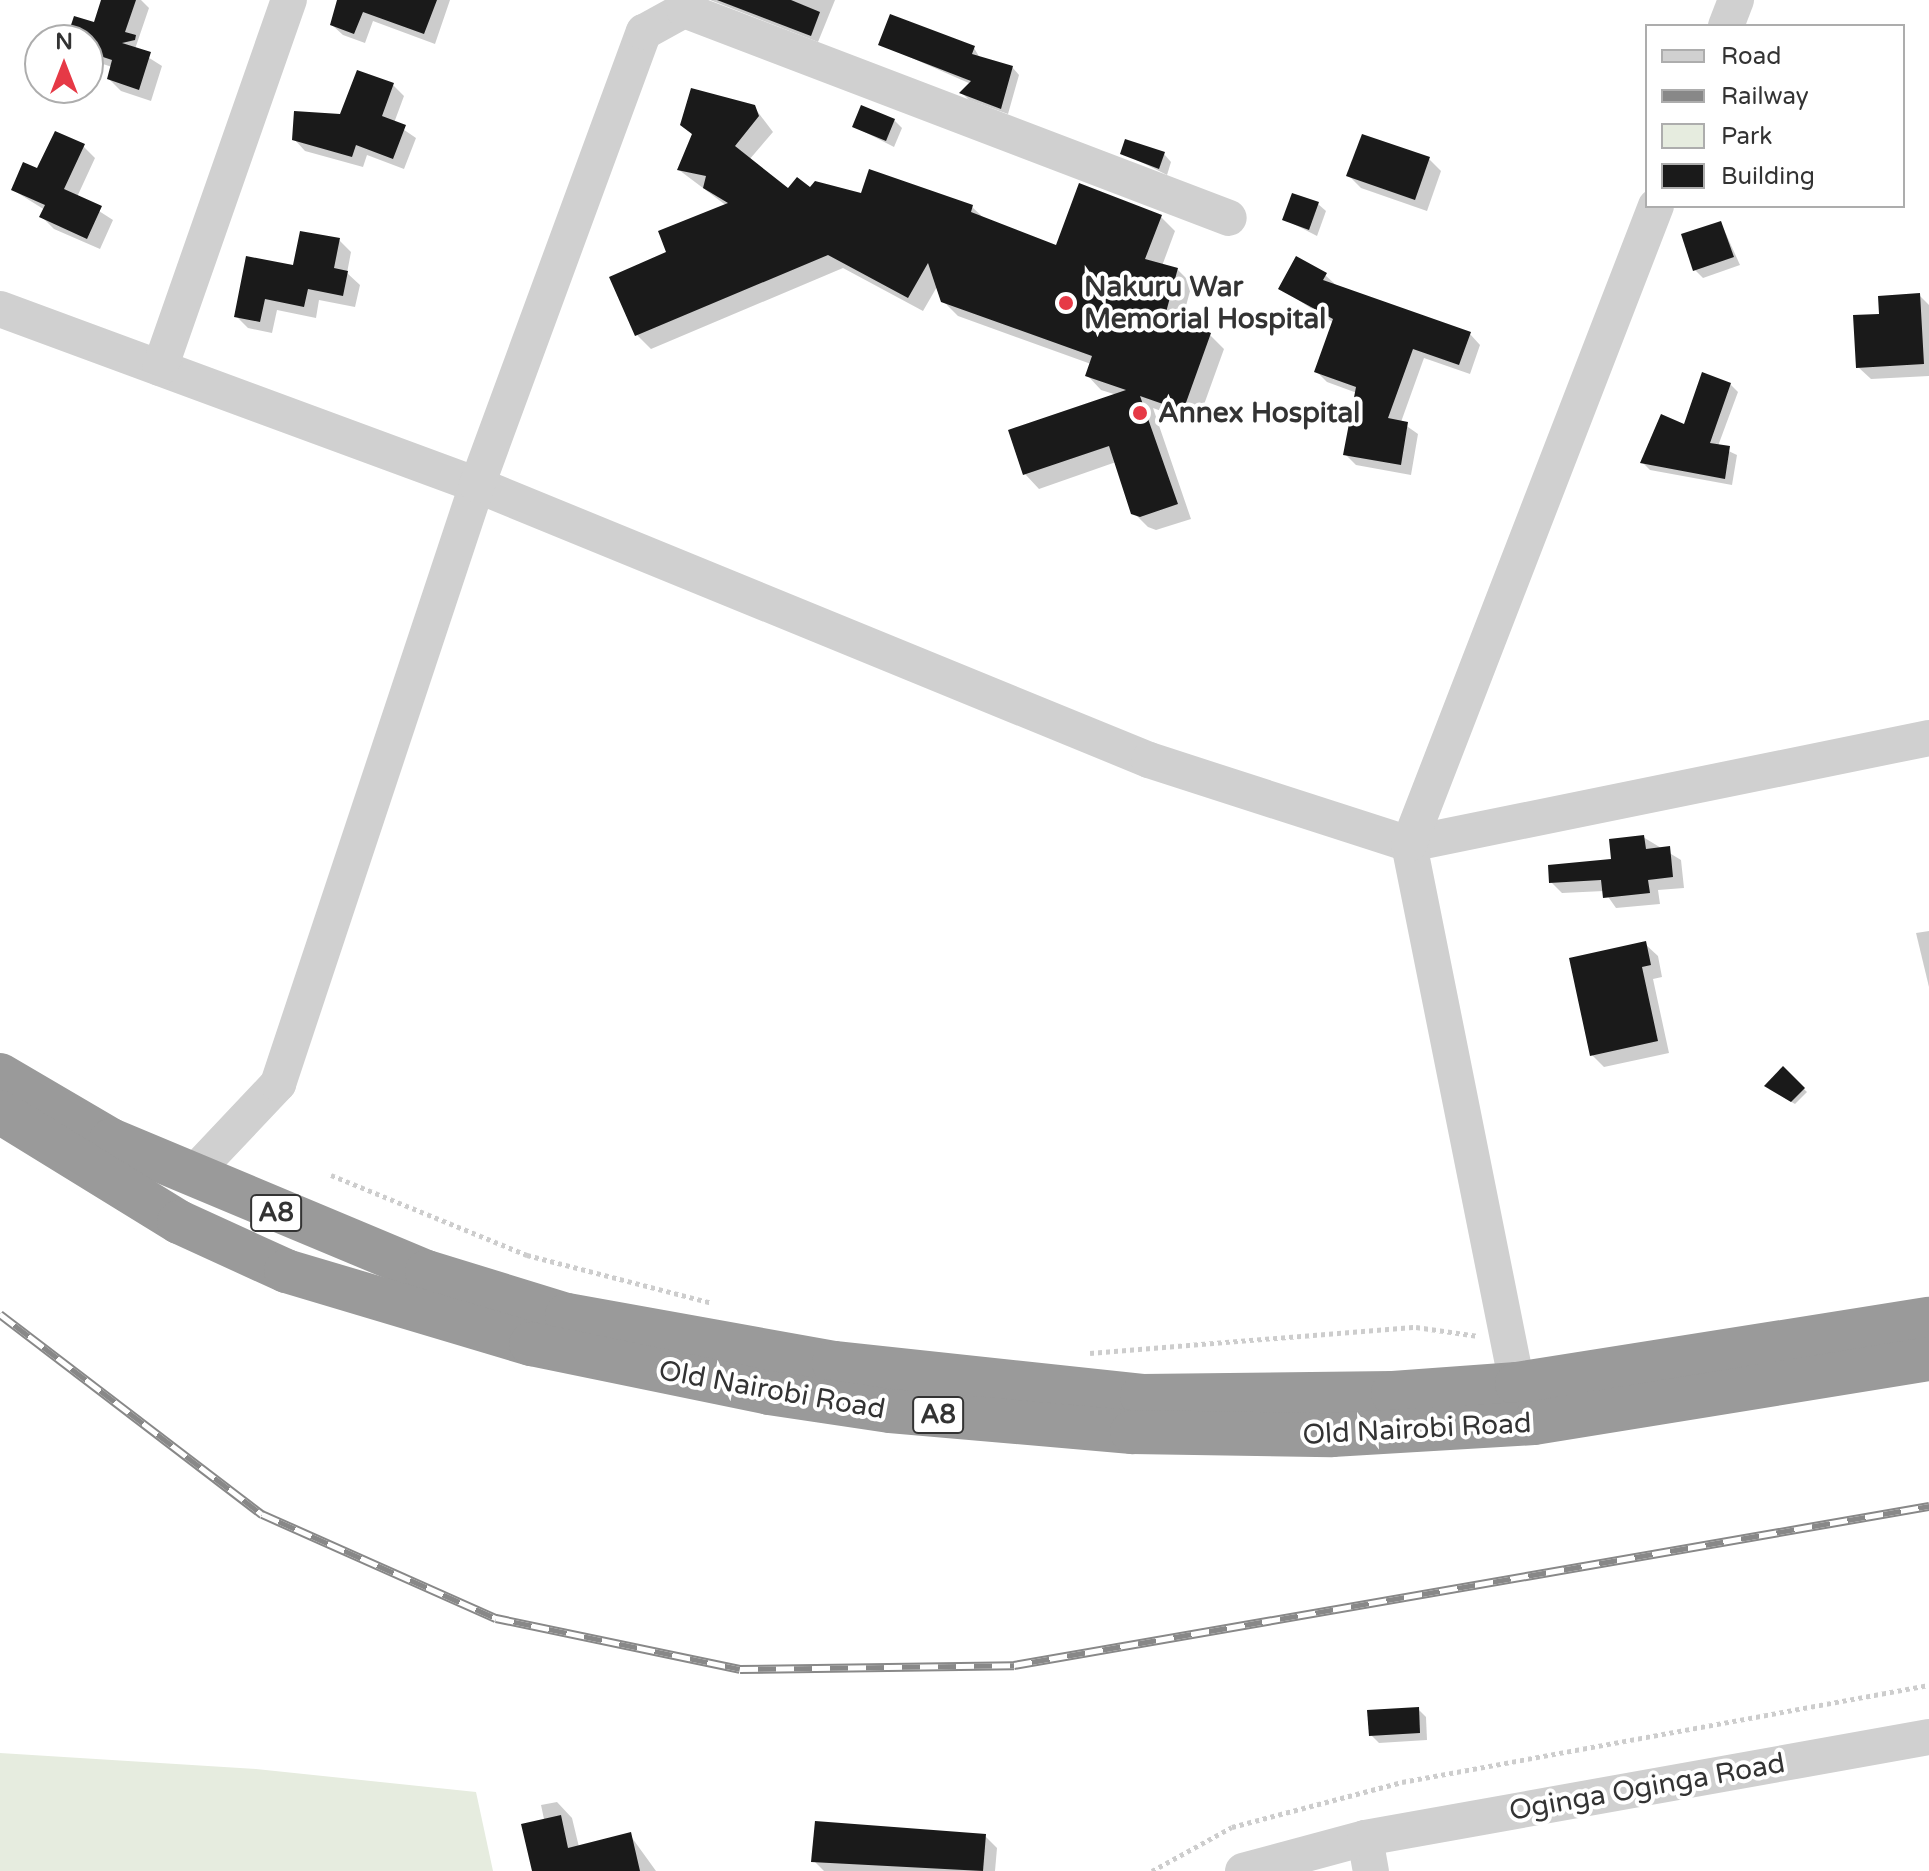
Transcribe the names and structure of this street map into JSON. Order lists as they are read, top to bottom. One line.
{"streets":{"highway":["A8","Old Nairobi Road"],"street":["Oginga Oginga Road"]},"places":["Nakuru War Memorial Hospital","Annex Hospital"],"legend":["Road","Railway","Park","Building"],"north":"top"}
